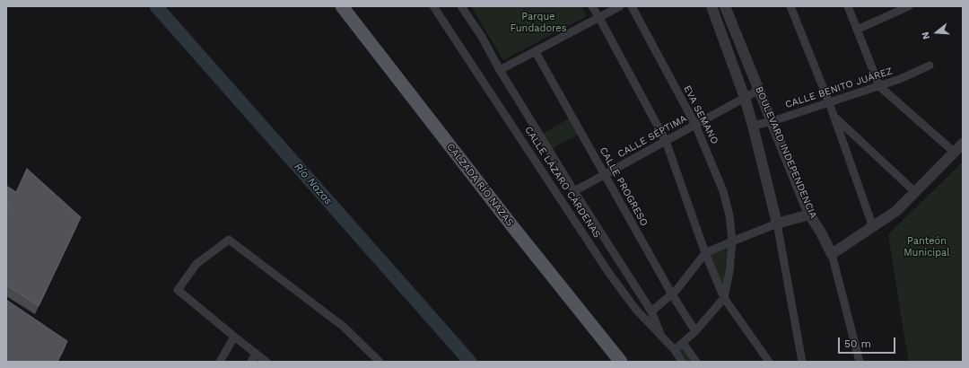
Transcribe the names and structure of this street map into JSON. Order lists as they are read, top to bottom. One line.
{"streets":{"main road":["CALZADA RÍO NAZAS"],"street":["CALLE BENITO JUÁREZ","EVA SEMANO","CALLE SÉPTIMA","BOULEVARD INDEPENDENCIA","CALLE LÁZARO CÁRDENAS","CALLE PROGRESO"]},"crossings":[["CALLE BENITO JUÁREZ","BOULEVARD INDEPENDENCIA"],["EVA SEMANO","CALLE SÉPTIMA"],["CALLE SÉPTIMA","BOULEVARD INDEPENDENCIA"],["CALLE SÉPTIMA","CALLE PROGRESO"]],"water":["Río Nazas"],"parks":["Parque Fundadores","Panteón Municipal"],"scale_bar":"50 m","north":"left"}
